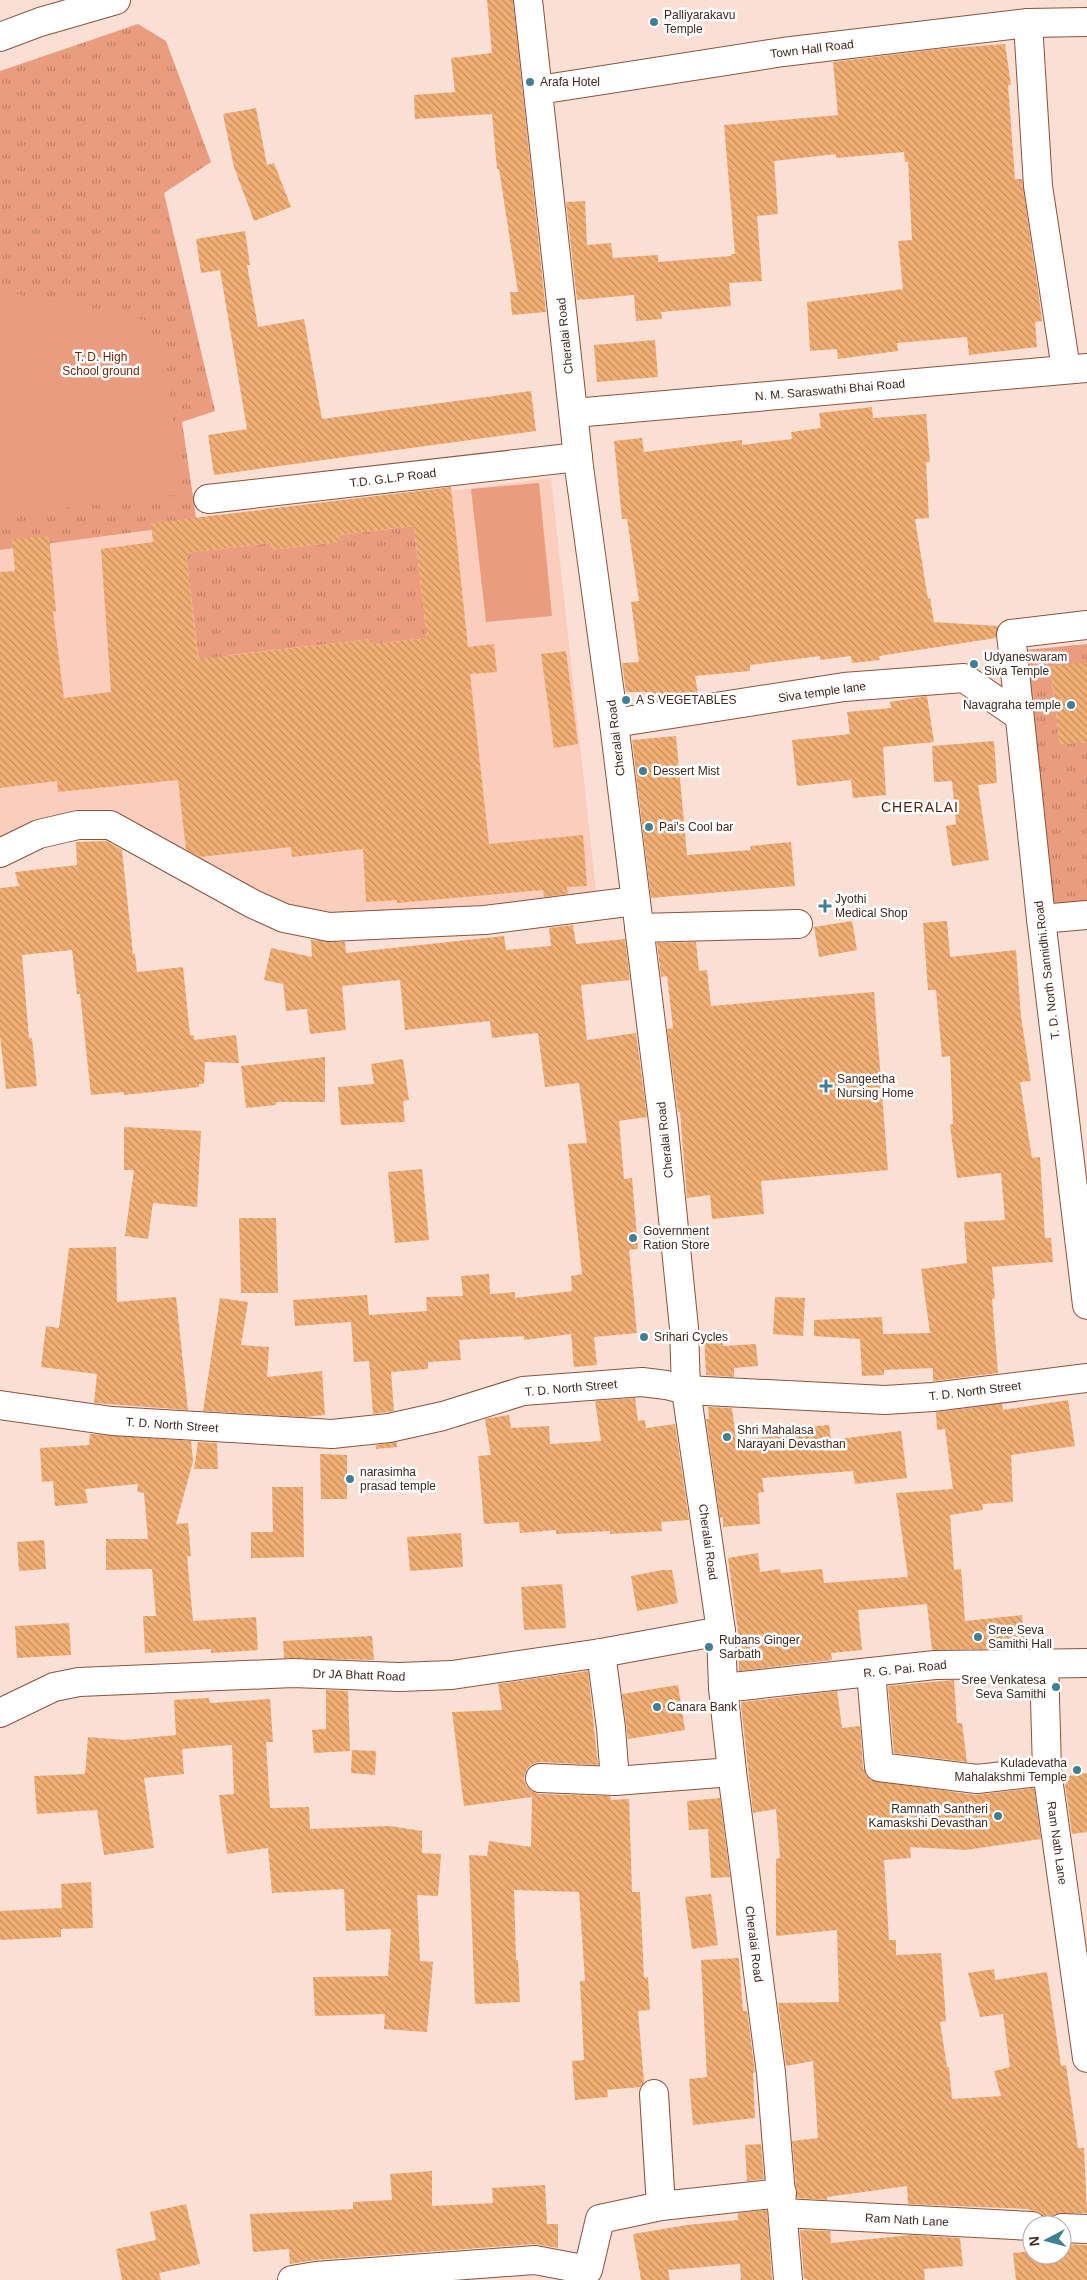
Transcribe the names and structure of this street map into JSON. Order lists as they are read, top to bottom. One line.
{"streets":{"street":["Town Hall Road","Cheralai Road","N. M. Saraswathi Bhai Road","T.D. G.L.P Road","Siva temple lane","T. D. North Sannidhi.Road","T. D. North Street","R. G. Pai. Road","Dr JA Bhatt Road","Ram Nath Lane"]},"crossings":[["Town Hall Road","Cheralai Road"],["Cheralai Road","N. M. Saraswathi Bhai Road"],["Cheralai Road","T.D. G.L.P Road"],["Cheralai Road","Siva temple lane"],["Cheralai Road","T. D. North Street"],["Cheralai Road","R. G. Pai. Road"],["Cheralai Road","Dr JA Bhatt Road"],["Cheralai Road","Ram Nath Lane"],["Siva temple lane","T. D. North Sannidhi.Road"],["R. G. Pai. Road","Ram Nath Lane"]],"districts":["CHERALAI"],"parks":["T. D. High School ground"],"places":{"other":["Palliyarakavu Temple","Arafa Hotel","Udyaneswaram Siva Temple","A S VEGETABLES","Navagraha temple","Dessert Mist","Pai's Cool bar","Government Ration Store","Srihari Cycles","Shri Mahalasa Narayani Devasthan","narasimha prasad temple","Sree Seva Samithi Hall","Rubans Ginger Sarbath","Sree Venkatesa Seva Samithi","Canara Bank","Kuladevatha Mahalakshmi Temple","Ramnath Santheri Kamaskshi Devasthan"],"health":["Jyothi Medical Shop","Sangeetha Nursing Home"]},"north":"left"}
